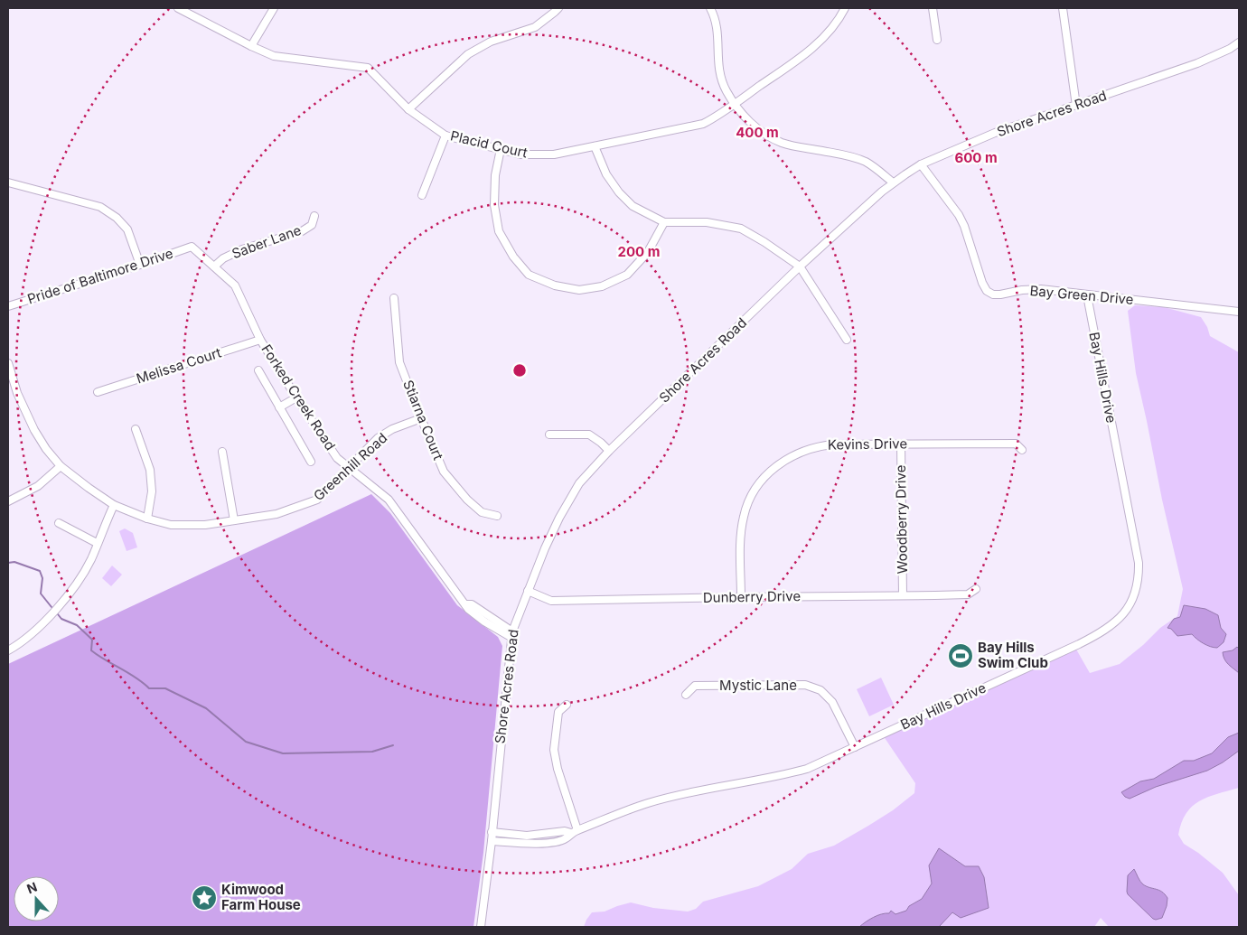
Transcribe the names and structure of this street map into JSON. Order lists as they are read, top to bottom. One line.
{"streets":{"street":["Shore Acres Road","Placid Court","Saber Lane","Pride of Baltimore Drive","Bay Green Drive","Melissa Court","Bay Hills Drive","Forked Creek Road","Stiarna Court","Kevins Drive","Greenhill Road","Woodberry Drive","Dunberry Drive","Mystic Lane"]},"crossings":[["Shore Acres Road","Bay Green Drive"],["Shore Acres Road","Bay Hills Drive"],["Shore Acres Road","Forked Creek Road"],["Shore Acres Road","Dunberry Drive"],["Saber Lane","Forked Creek Road"],["Pride of Baltimore Drive","Forked Creek Road"],["Bay Green Drive","Bay Hills Drive"],["Melissa Court","Forked Creek Road"],["Bay Hills Drive","Mystic Lane"],["Forked Creek Road","Greenhill Road"],["Stiarna Court","Greenhill Road"],["Kevins Drive","Woodberry Drive"],["Kevins Drive","Dunberry Drive"],["Woodberry Drive","Dunberry Drive"]],"places":{"sports":["Bay Hills Swim Club"],"place":["Kimwood Farm House"]},"north":"top","rings":["400 m","600 m","200 m"]}
